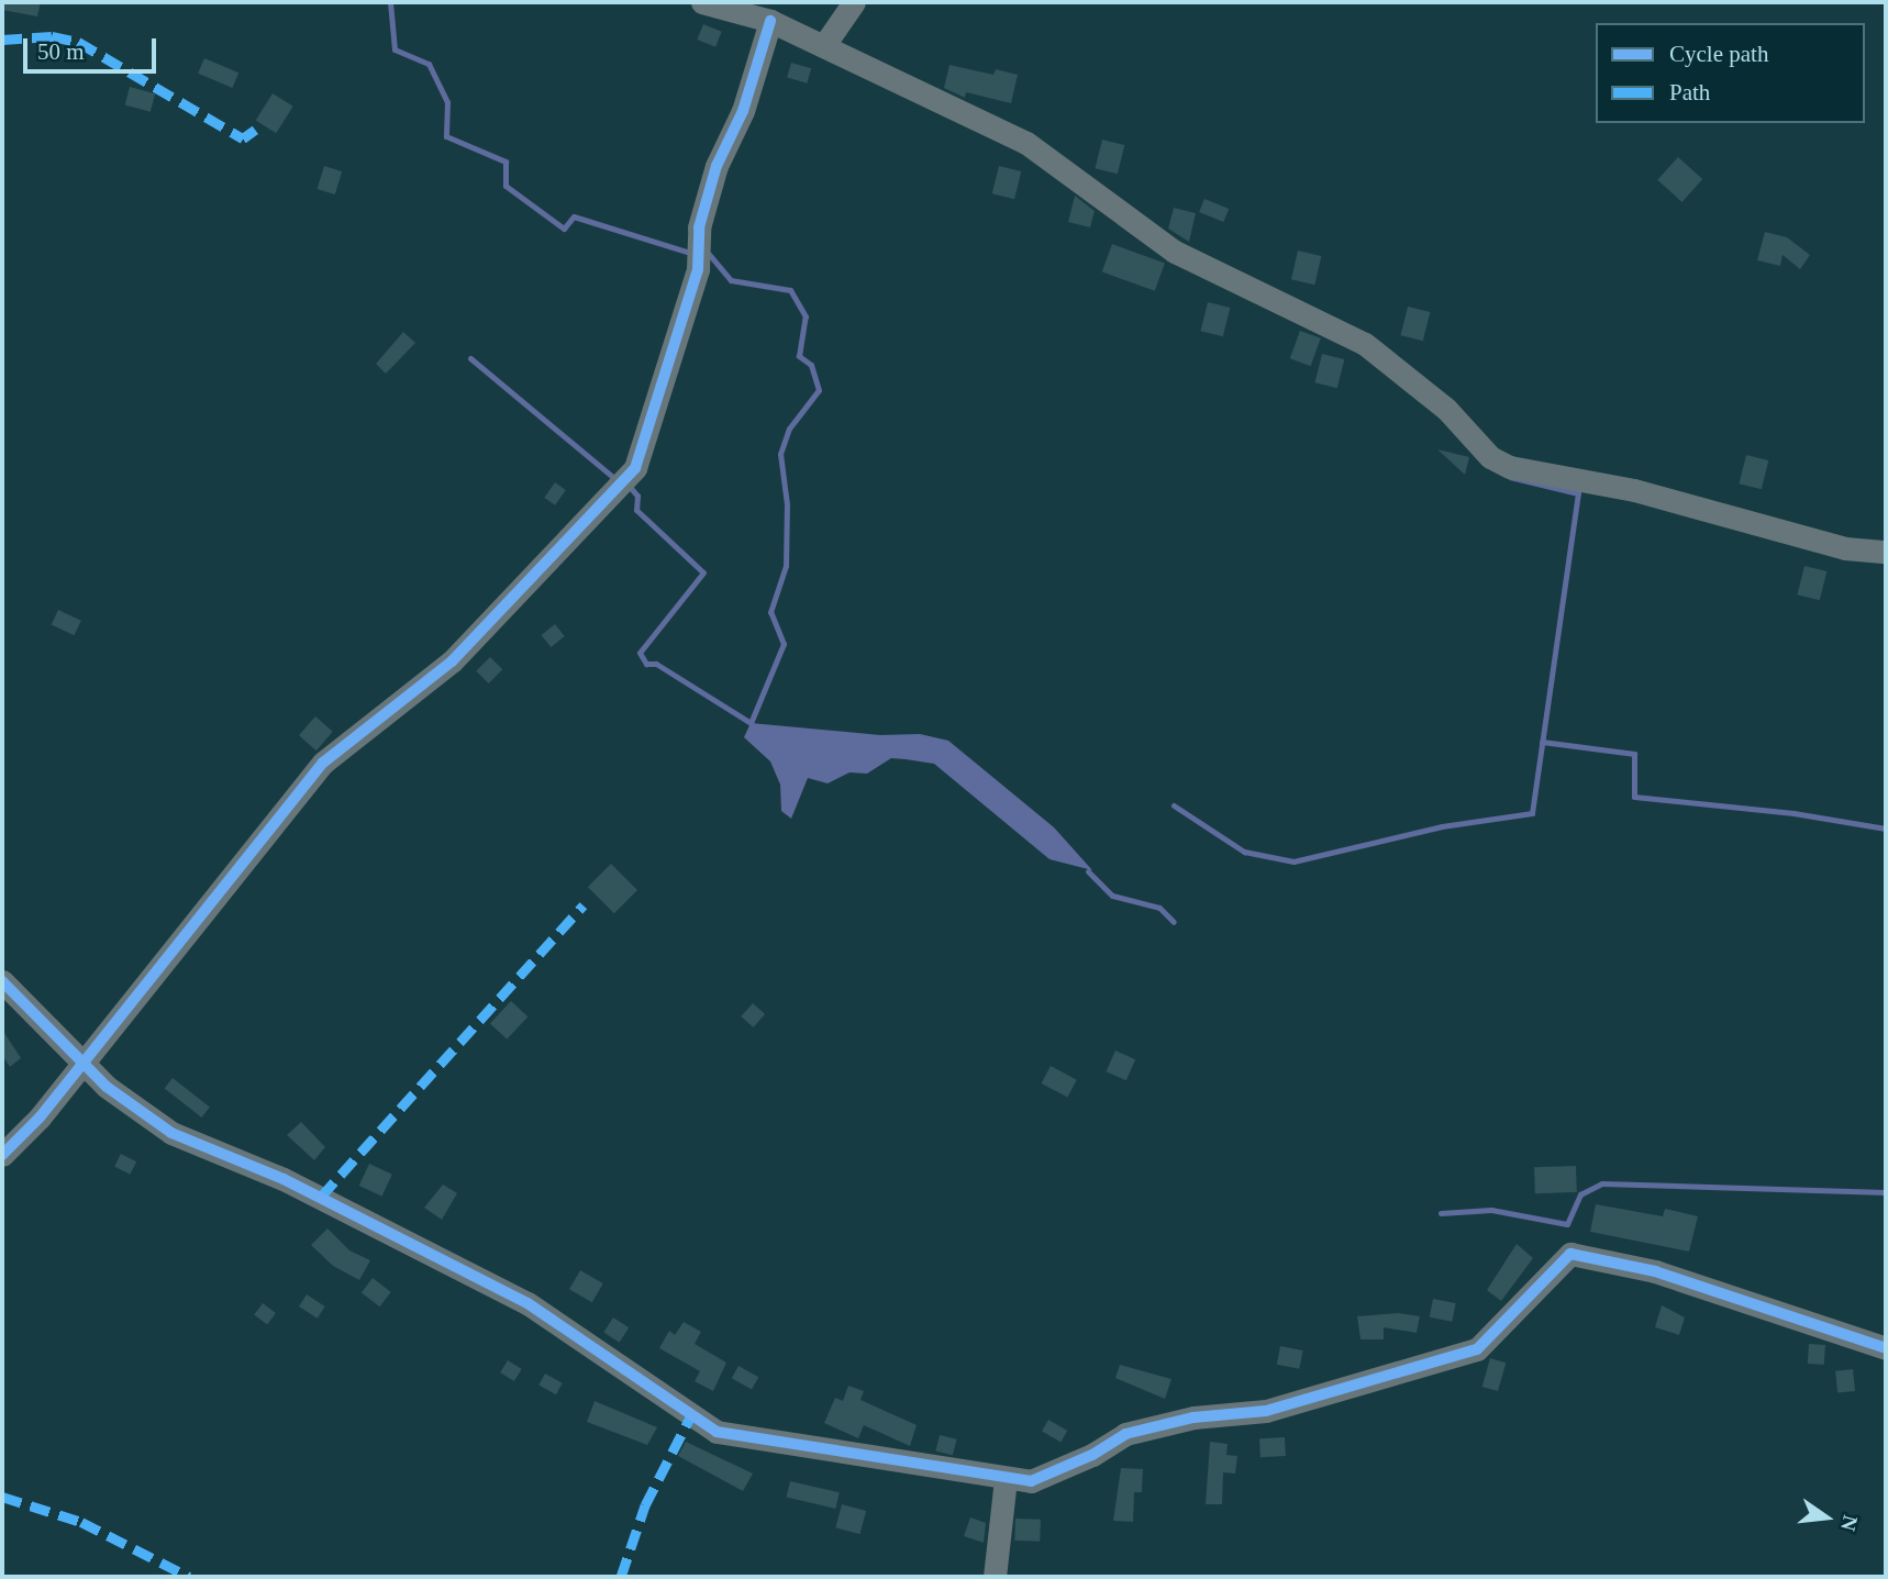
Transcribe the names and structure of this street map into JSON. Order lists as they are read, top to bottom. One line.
{"legend":["Cycle path","Path"],"scale_bar":"50 m","north":"right"}
